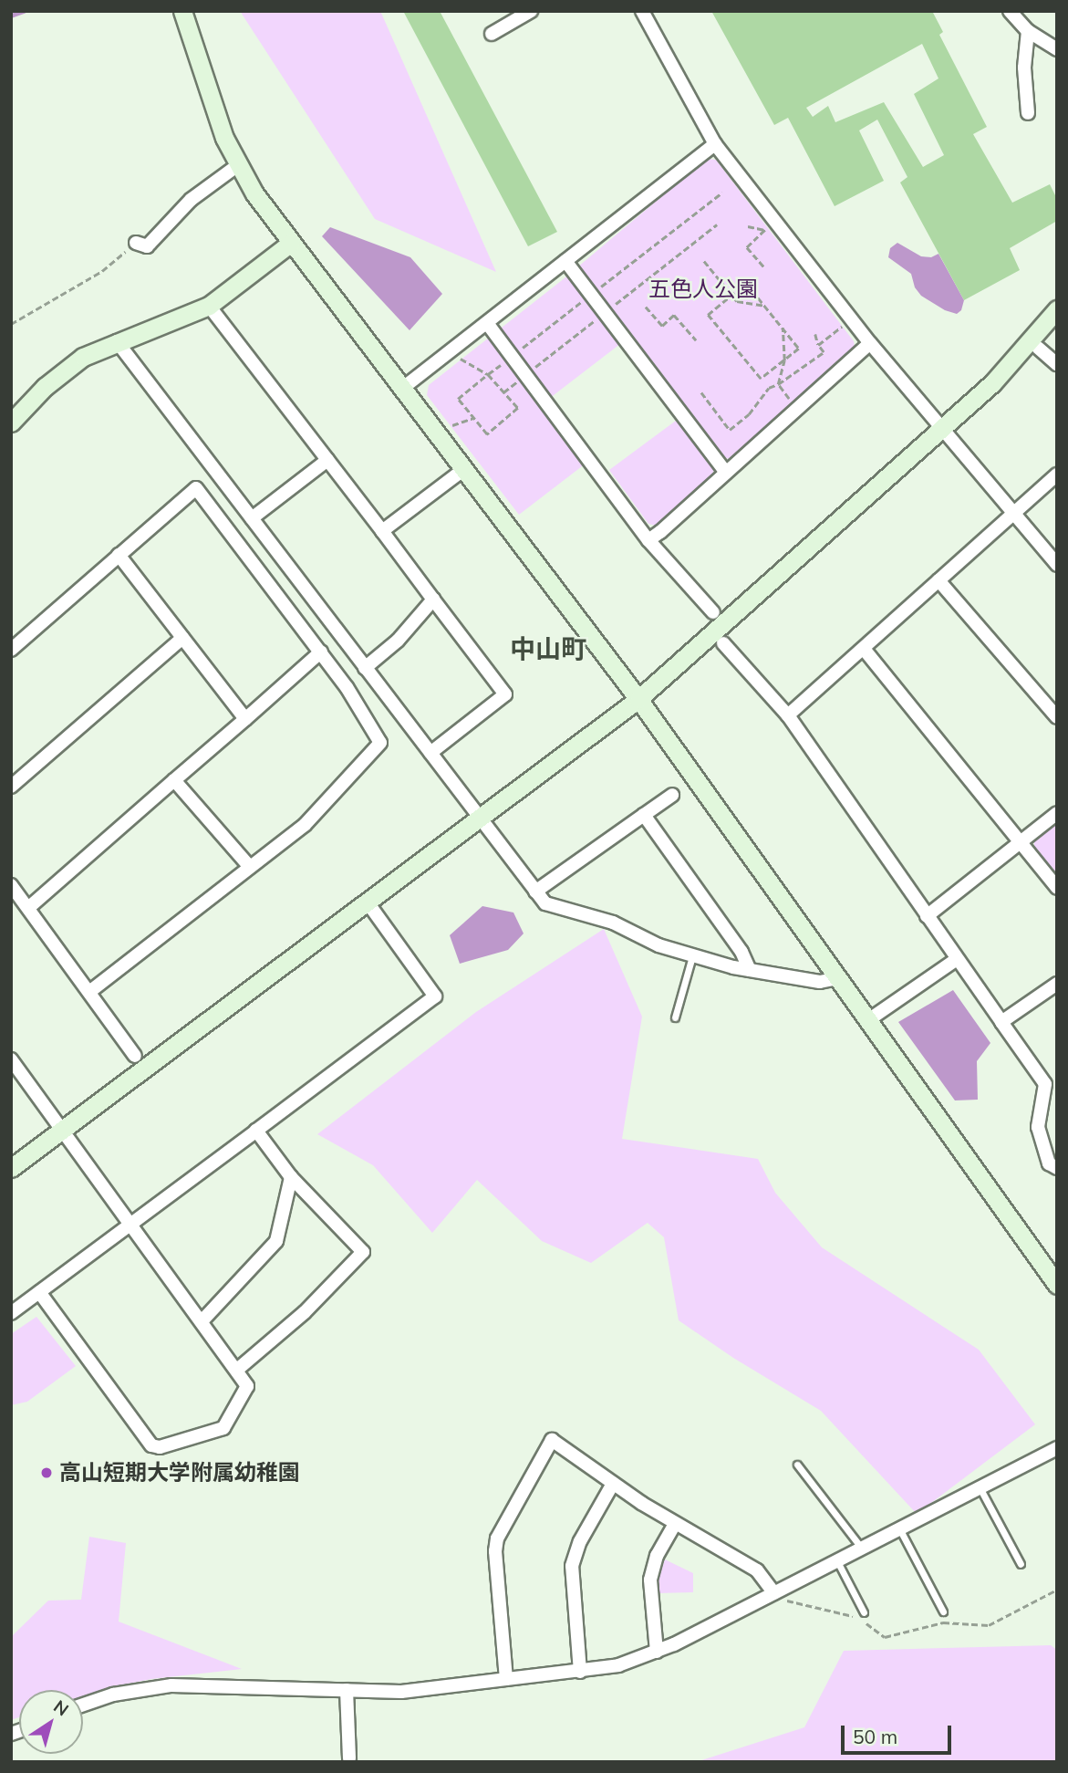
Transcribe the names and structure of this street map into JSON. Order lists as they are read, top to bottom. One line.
{"districts":["中山町"],"parks":["五色人公園"],"places":["高山短期大学附属幼稚園"],"scale_bar":"50 m","north":"top right"}
